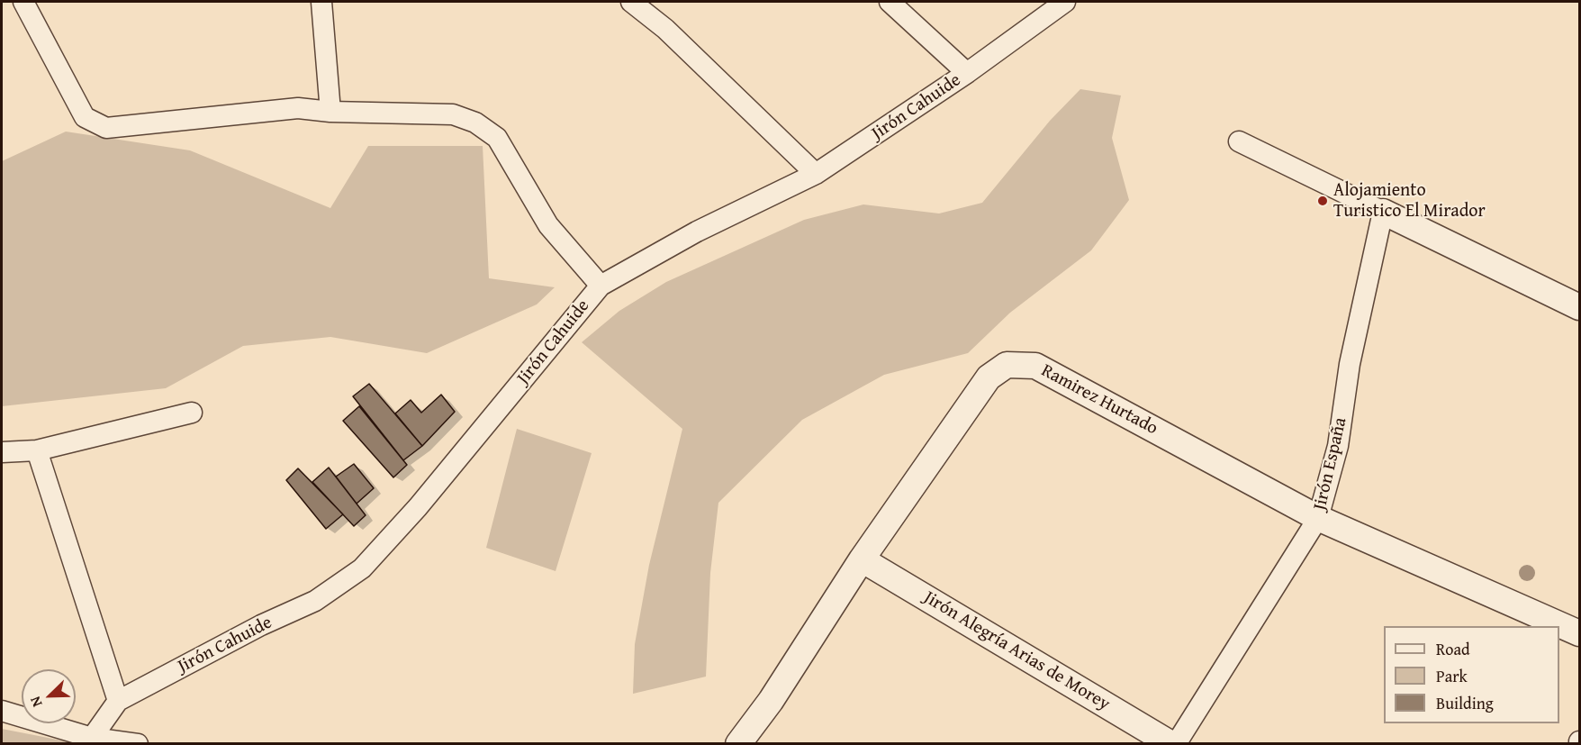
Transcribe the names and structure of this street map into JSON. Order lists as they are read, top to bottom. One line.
{"streets":{"street":["Jirón Cahuide","Ramirez Hurtado","Jirón España","Jirón Alegría Arias de Morey"]},"crossings":[["Ramirez Hurtado","Jirón España"],["Ramirez Hurtado","Jirón Alegría Arias de Morey"]],"places":["Alojamiento Turistico El Mirador"],"legend":["Road","Park","Building"],"north":"bottom left"}
